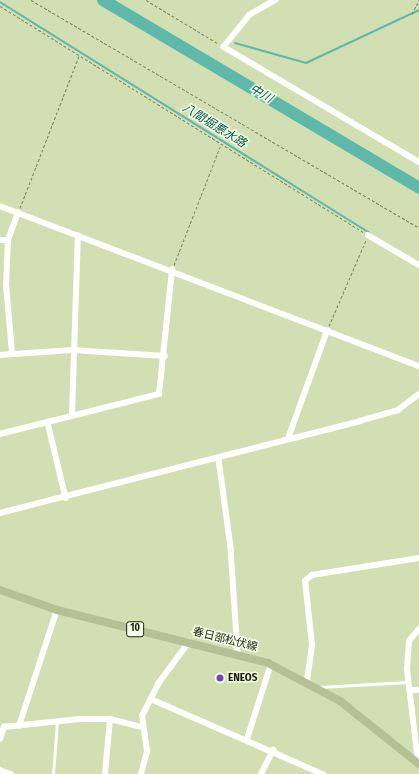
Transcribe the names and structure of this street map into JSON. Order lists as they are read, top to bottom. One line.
{"streets":{"main road":["10","春日部松伏線"]},"water":["中川","八間堀悪水路"],"places":["ENEOS"]}
